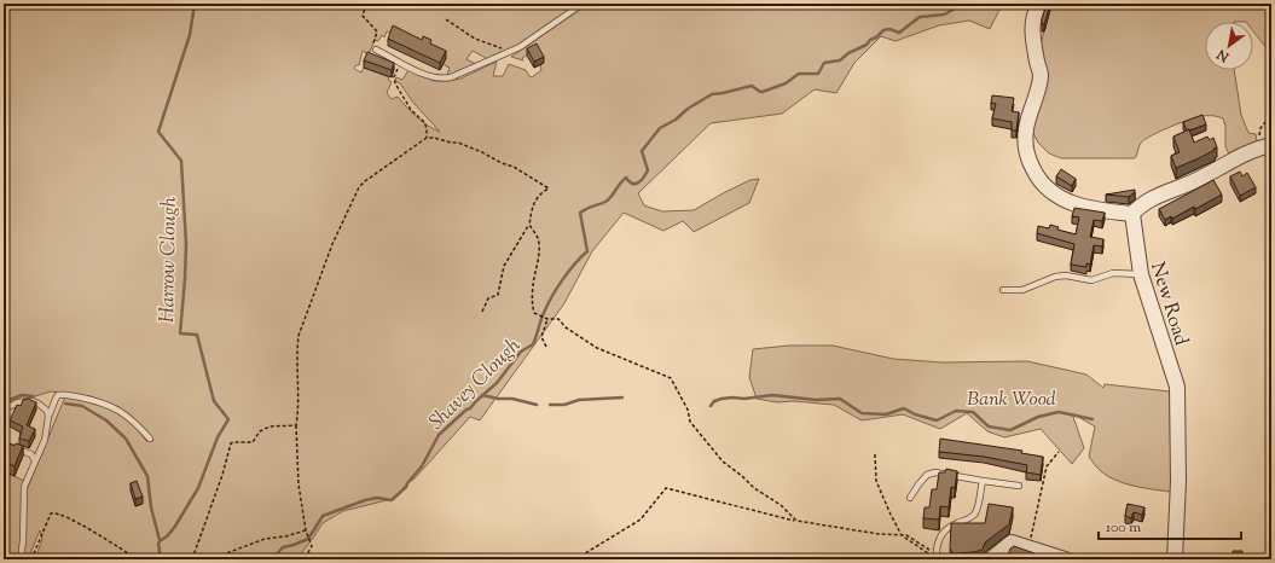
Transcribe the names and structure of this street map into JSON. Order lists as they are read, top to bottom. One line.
{"streets":{"street":["New Road"]},"water":["Harrow Clough","Shavey Clough"],"parks":["Bank Wood"],"scale_bar":"100 m","north":"bottom left"}
